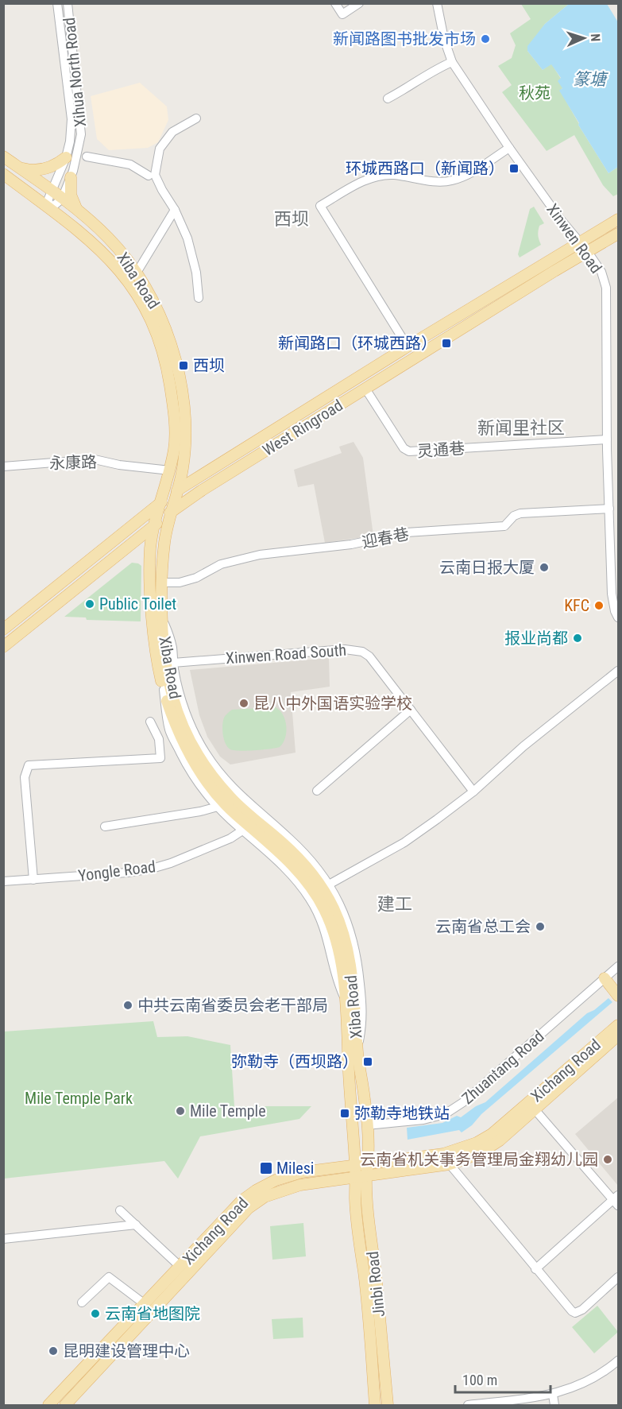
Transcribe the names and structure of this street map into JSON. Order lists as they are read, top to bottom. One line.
{"streets":{"main road":["Xiba Road","West Ringroad","Xichang Road","Jinbi Road"],"street":["Xihua North Road","Xinwen Road","灵通巷","永康路","迎春巷","Xinwen Road South","Yongle Road","Zhuantang Road"]},"crossings":[["Xihua North Road","Xiba Road"],["Xinwen Road","West Ringroad"],["Xinwen Road","灵通巷"],["Xinwen Road","迎春巷"],["Xiba Road","West Ringroad"],["Xiba Road","永康路"],["Xiba Road","迎春巷"],["Xiba Road","Yongle Road"],["Xiba Road","Zhuantang Road"],["Xiba Road","Xichang Road"],["Xiba Road","Jinbi Road"],["West Ringroad","灵通巷"],["Xichang Road","Jinbi Road"]],"districts":["西坝","新闻里社区","建工"],"water":["篆塘"],"parks":["秋苑","Mile Temple Park"],"places":{"other":["新闻路图书批发市场","云南日报大厦","Public Toilet","KFC","报业尚都","昆八中外国语实验学校","云南省总工会","中共云南省委员会老干部局","Mile Temple","云南省机关事务管理局金翔幼儿园","云南省地图院","昆明建设管理中心"],"transit":["环城西路口（新闻路）","新闻路口（环城西路）","西坝","弥勒寺（西坝路）","弥勒寺地铁站","Milesi"]},"scale_bar":"100 m","north":"right"}
